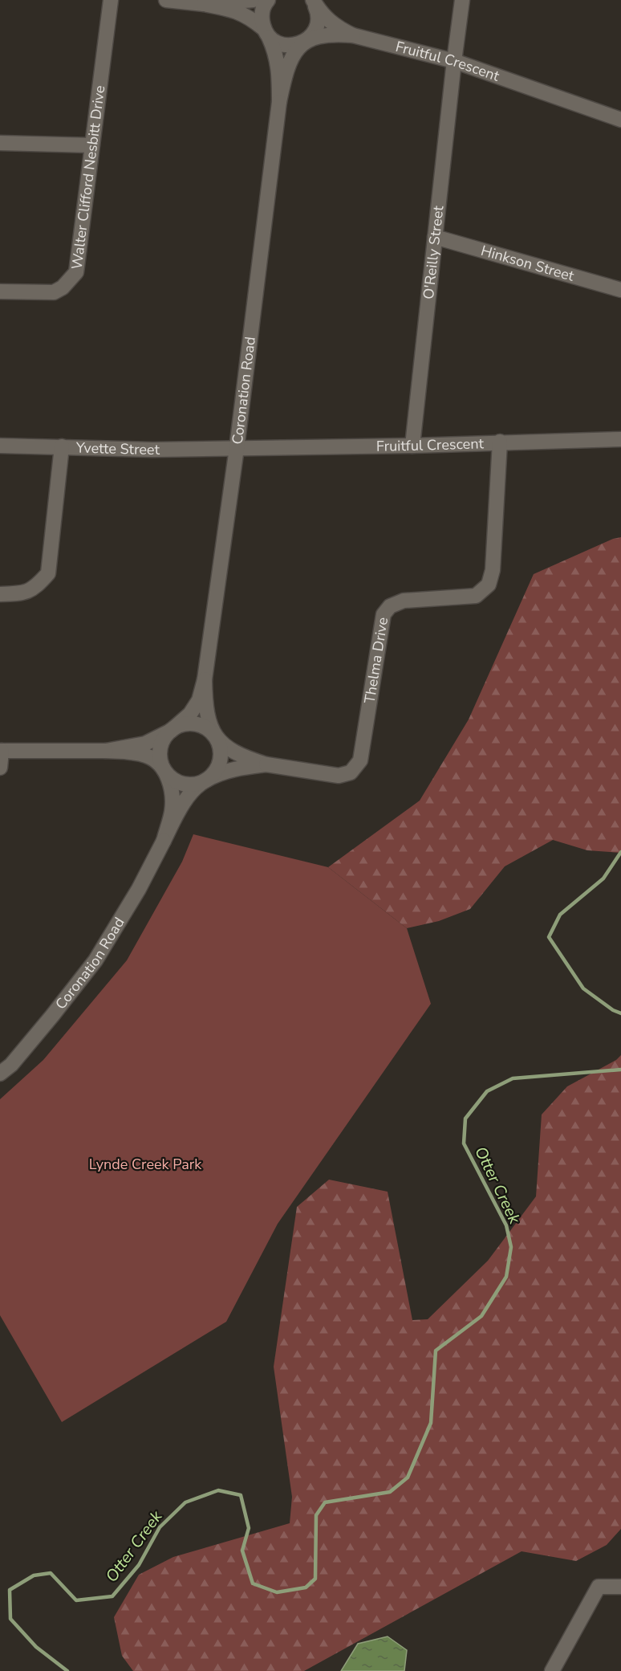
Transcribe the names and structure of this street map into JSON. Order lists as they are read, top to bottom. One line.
{"streets":{"street":["Fruitful Crescent","Walter Clifford Nesbitt Drive","O'Reilly Street","Hinkson Street","Coronation Road","Yvette Street","Thelma Drive"]},"crossings":[["Fruitful Crescent","O'Reilly Street"],["Fruitful Crescent","Coronation Road"],["Fruitful Crescent","Yvette Street"],["Fruitful Crescent","Thelma Drive"],["O'Reilly Street","Hinkson Street"],["Coronation Road","Yvette Street"],["Coronation Road","Thelma Drive"]],"water":["Otter Creek"],"parks":["Lynde Creek Park"]}
